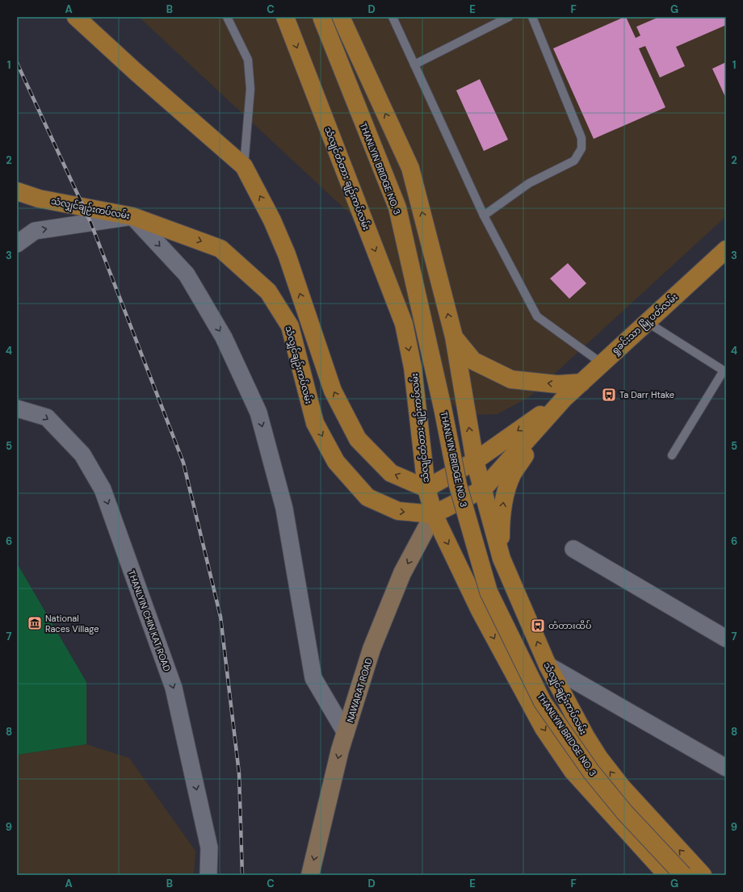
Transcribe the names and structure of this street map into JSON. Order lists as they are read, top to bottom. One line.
{"streets":{"main road":["THANLYIN BRIDGE NO. 3","သံလျင်တံတား ချဉ်းကပ်လမ်း","သံလျှင်ချဉ်းကပ်လမ်း","ရှုခင်းသာ မြို့ပတ်လမ်း","NAWARAT ROAD"],"street":["THANLYIN CHIN KAT ROAD"]},"crossings":[["သံလျှင်ချဉ်းကပ်လမ်း","ရှုခင်းသာ မြို့ပတ်လမ်း"],["သံလျှင်ချဉ်းကပ်လမ်း","NAWARAT ROAD"]],"one_way":["THANLYIN CHIN KAT ROAD","NAWARAT ROAD"],"places":{"bus stop":["Ta Darr Htake","တံတားထိပ်"],"museum":["National Races Village"]},"grid":{"columns":["A","B","C","D","E","F","G"],"rows":["1","2","3","4","5","6","7","8","9"]}}
